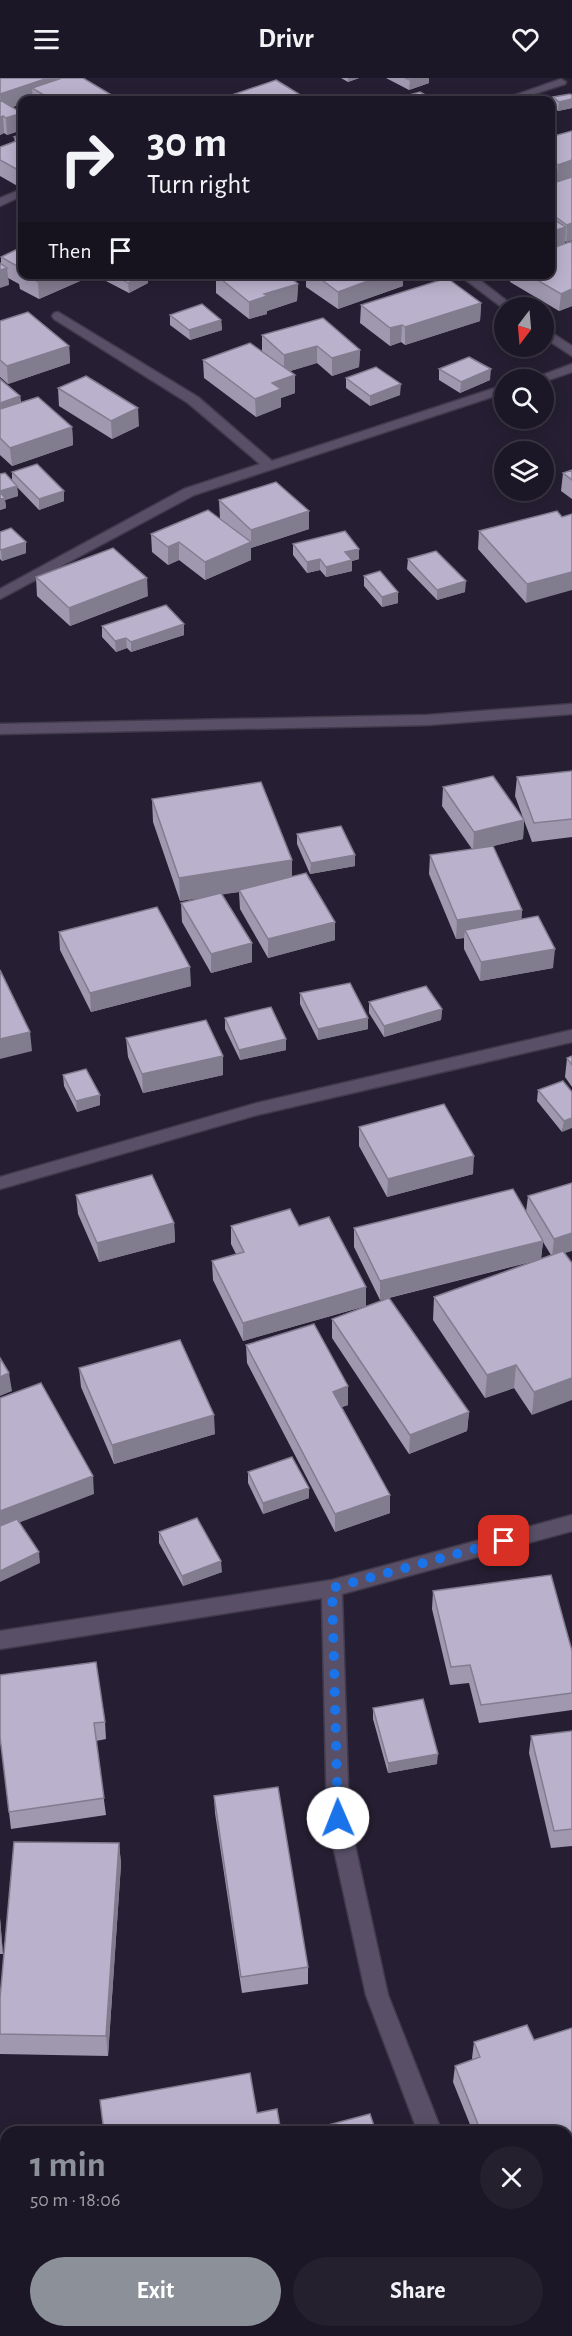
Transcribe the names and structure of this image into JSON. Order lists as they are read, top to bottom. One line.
{"north":"bottom","page":{"header":"Drivr","turn":["30 m","Turn right"],"then":"Then","heading":["1 min","50 m · 18:06"],"buttons":["Exit","Share"]}}
